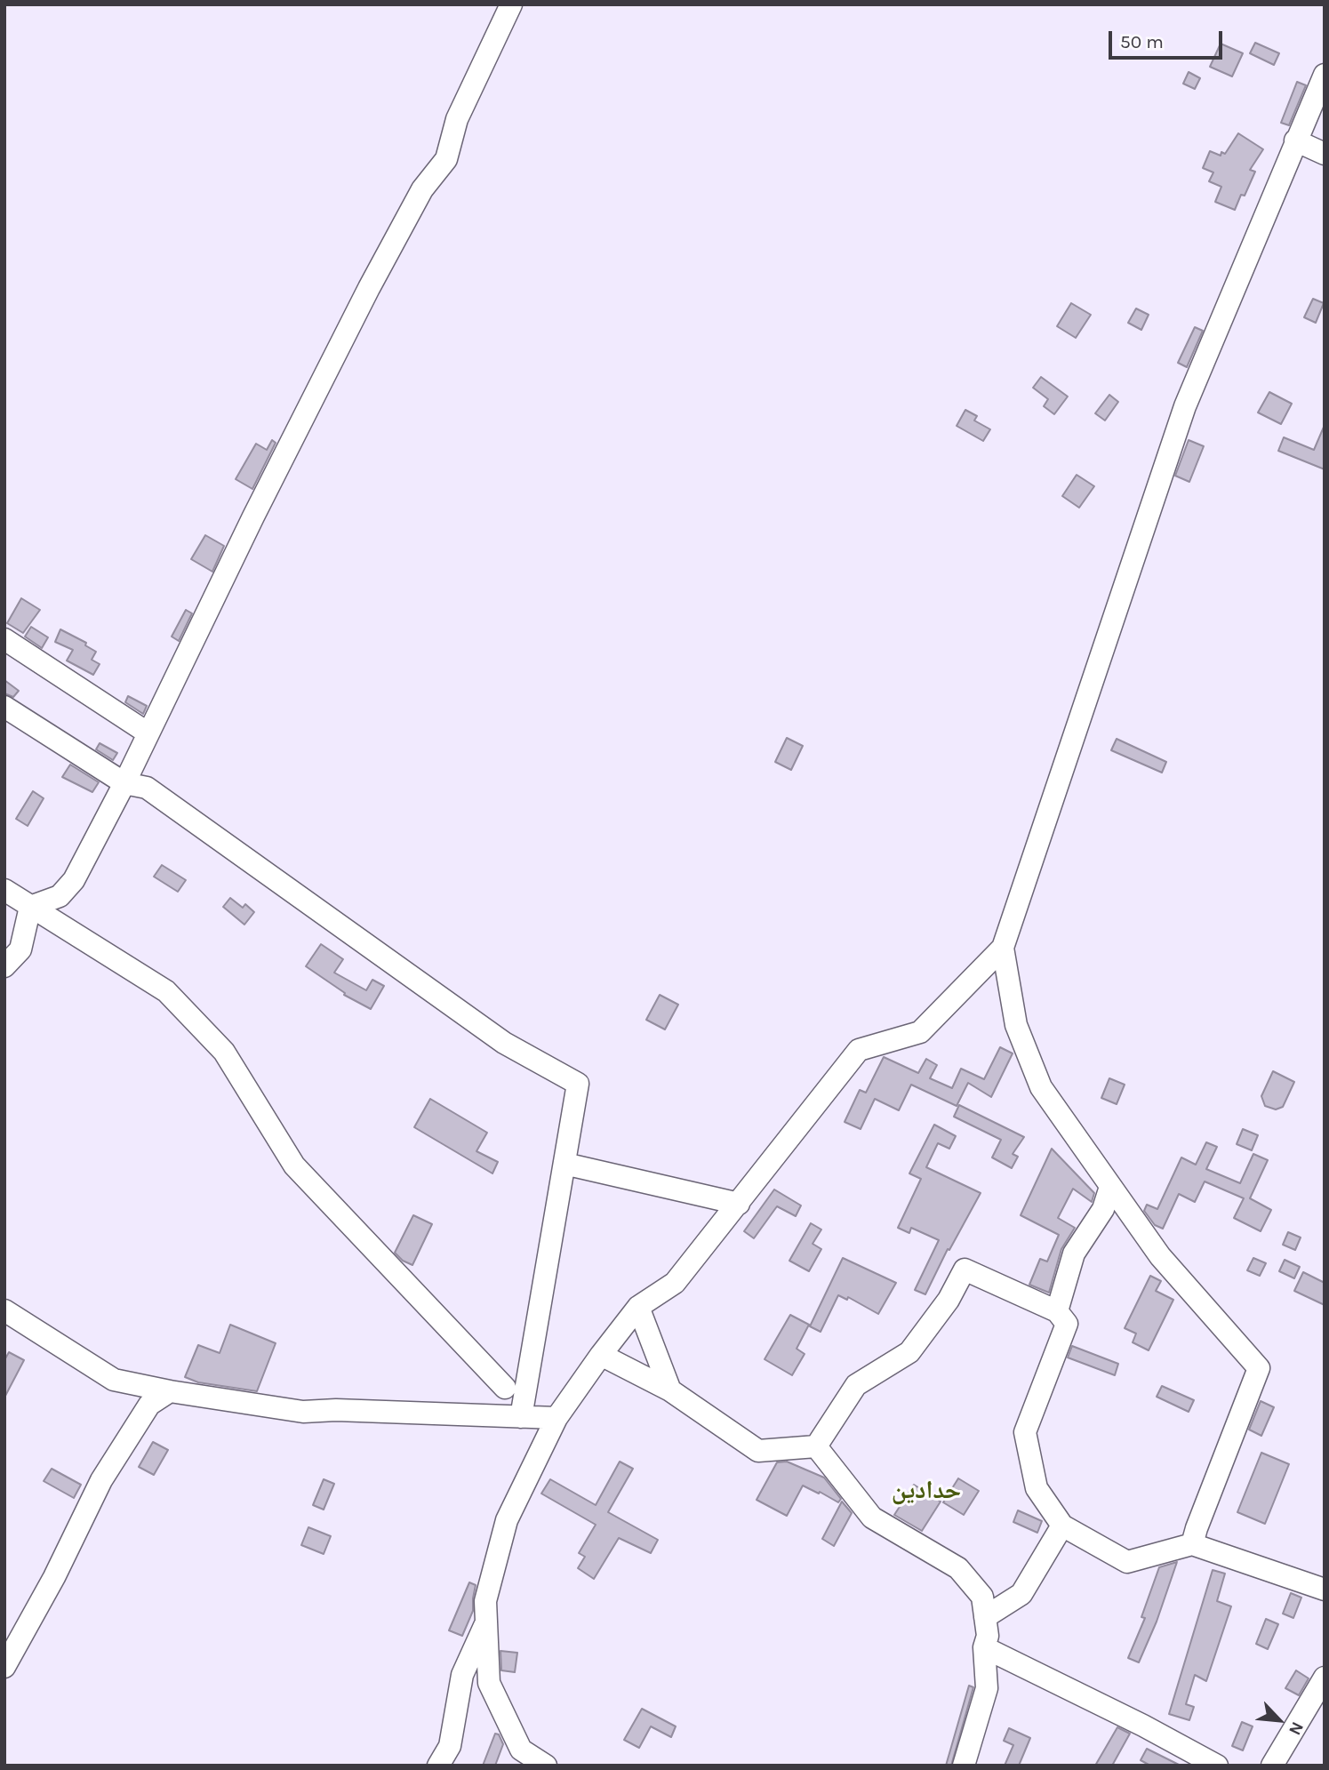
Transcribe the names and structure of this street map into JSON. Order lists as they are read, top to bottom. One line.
{"districts":["حدادين"],"scale_bar":"50 m","north":"bottom right"}
